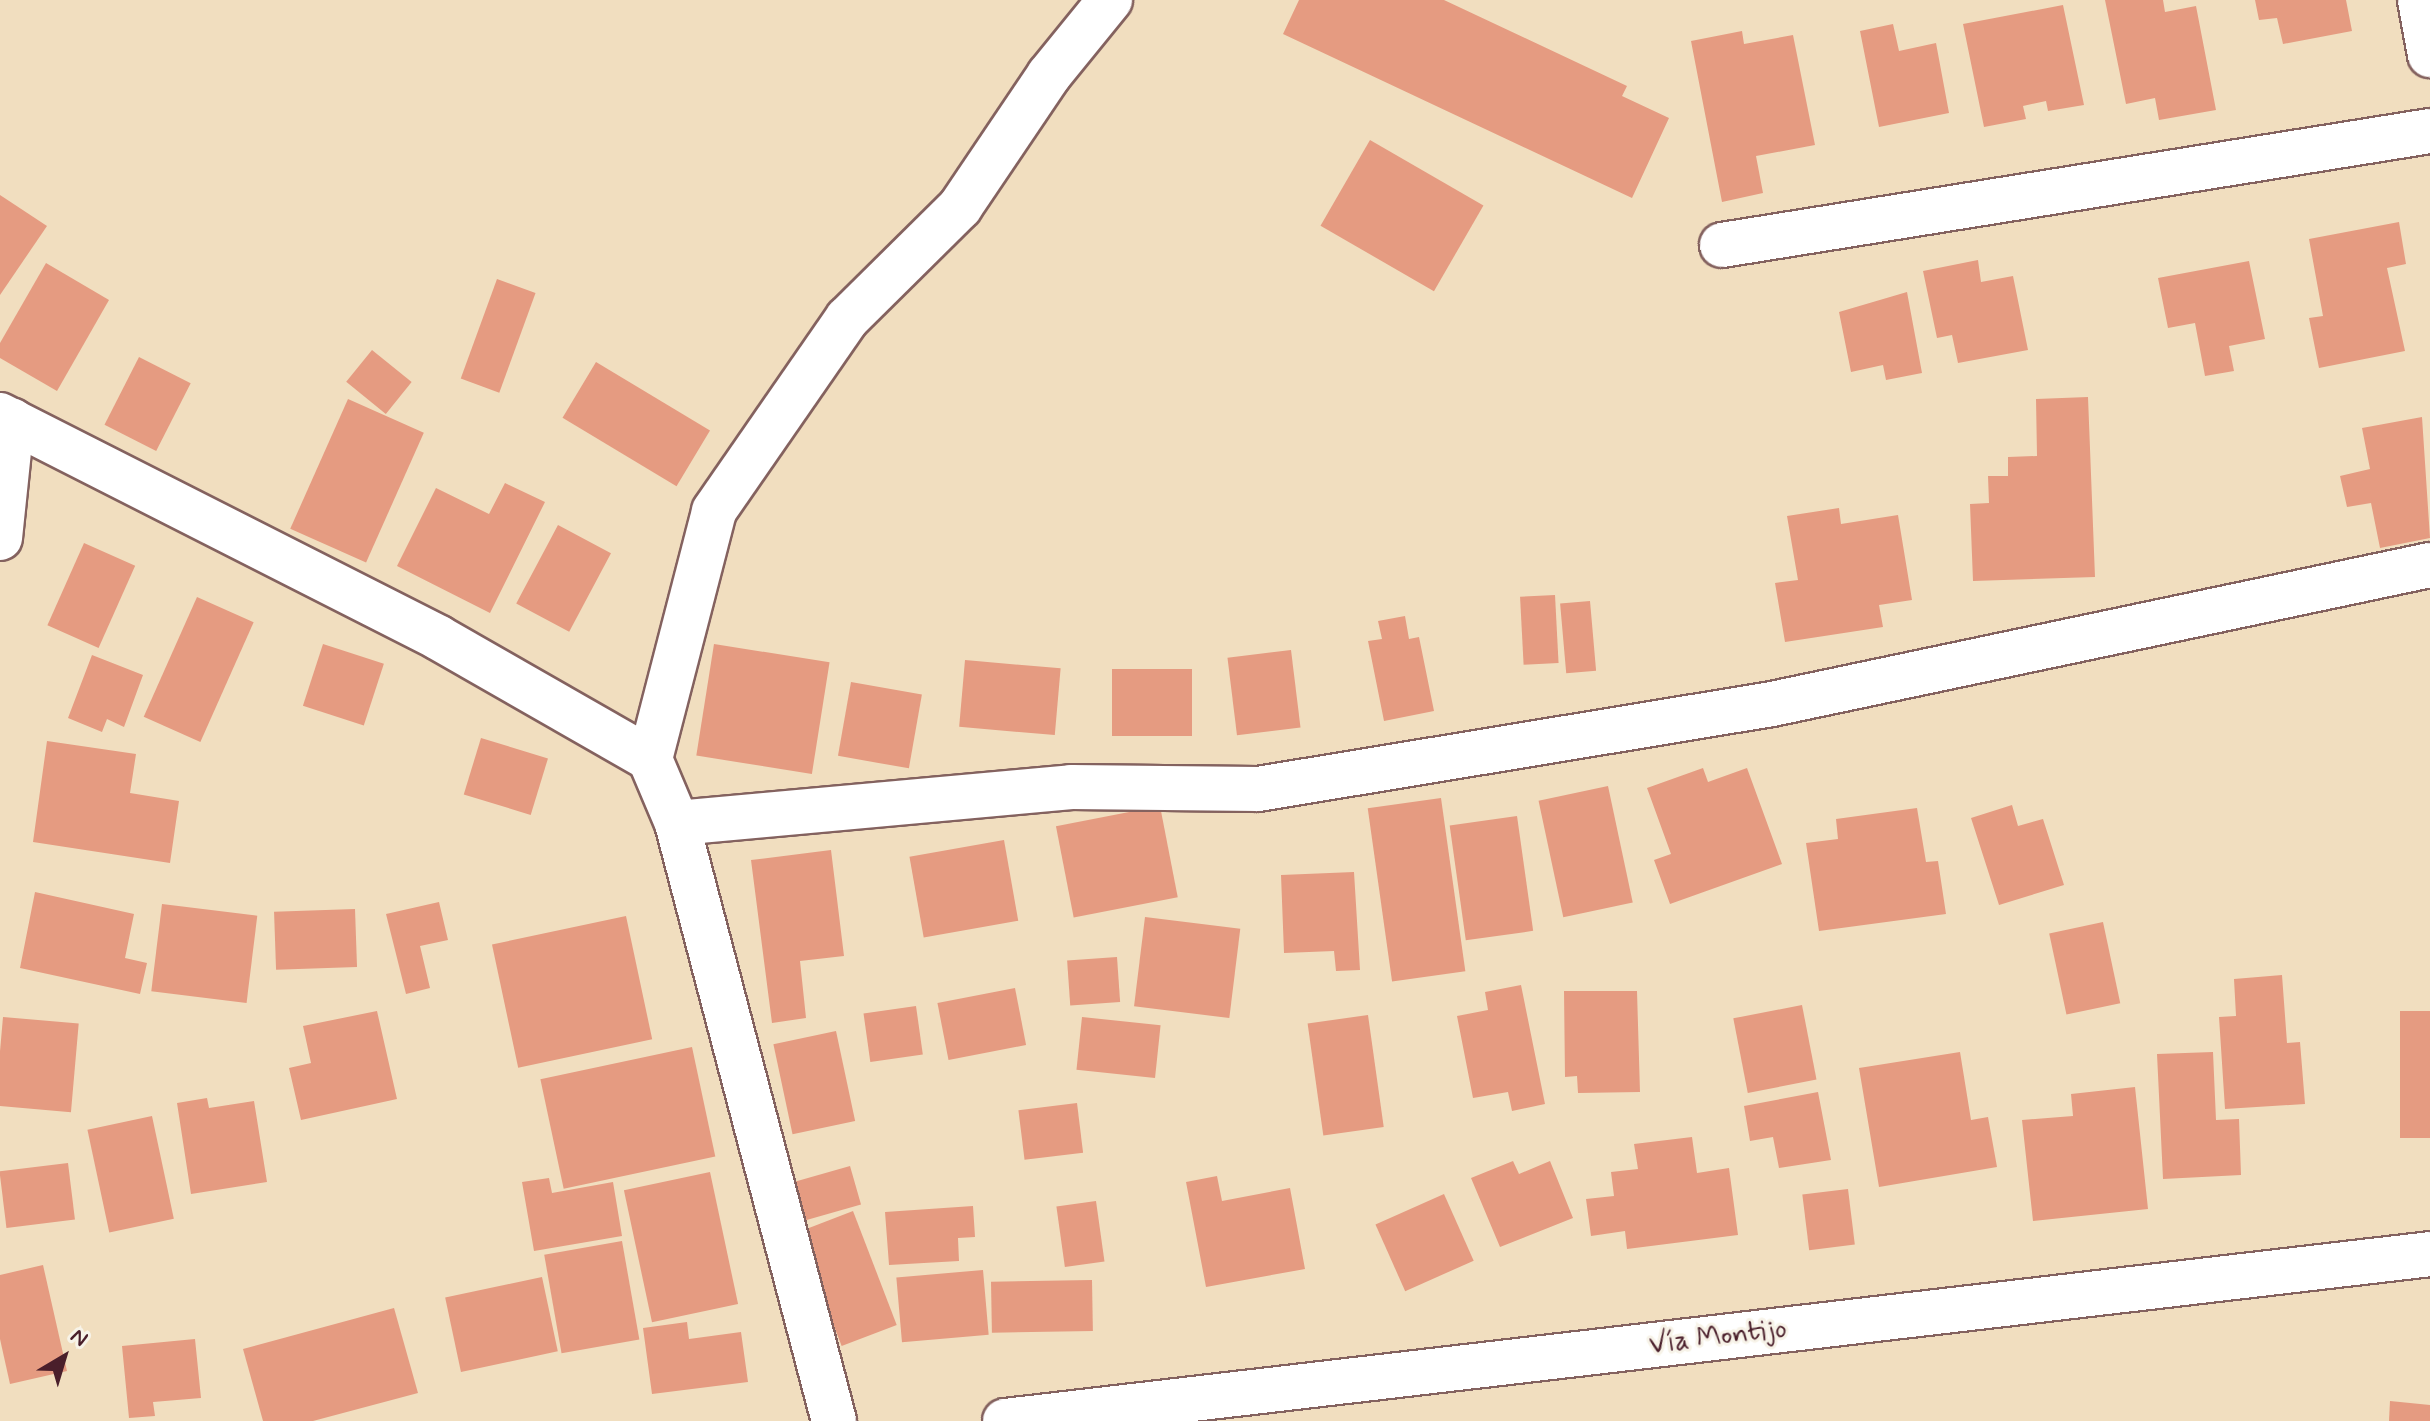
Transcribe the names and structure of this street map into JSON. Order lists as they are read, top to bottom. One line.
{"streets":{"street":["Vía Montijo"]},"north":"top right"}
